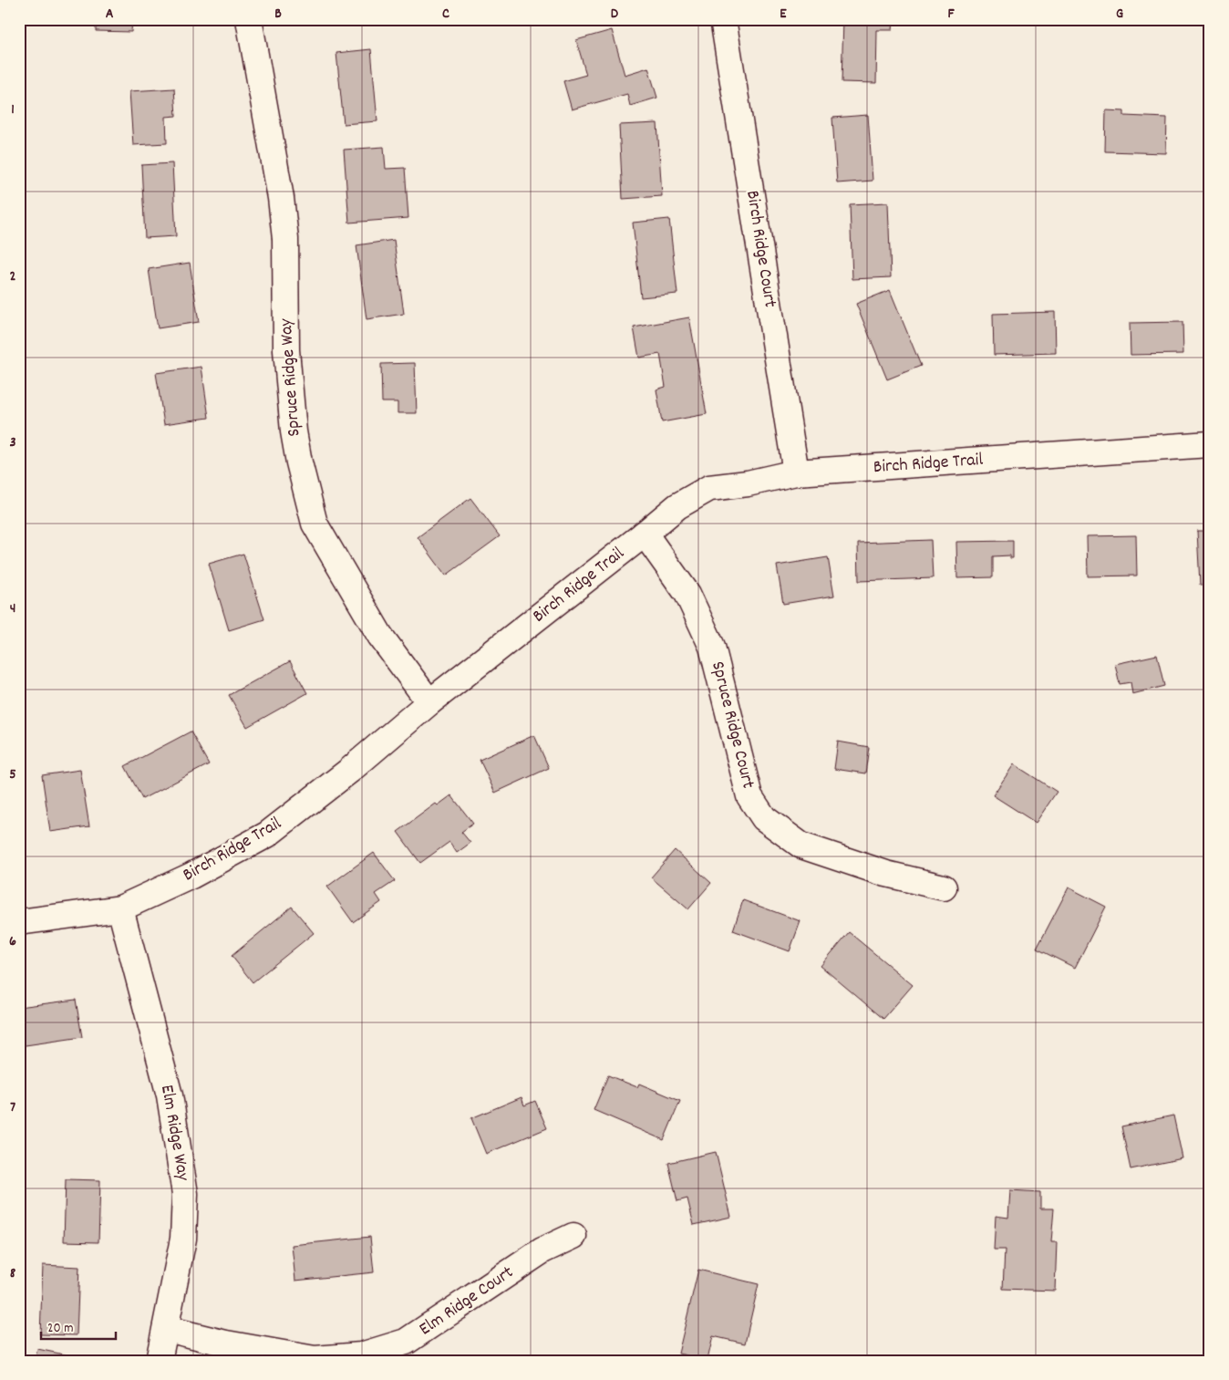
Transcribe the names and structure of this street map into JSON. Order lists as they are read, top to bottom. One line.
{"streets":{"street":["Birch Ridge Court","Spruce Ridge Way","Birch Ridge Trail","Spruce Ridge Court","Elm Ridge Way","Elm Ridge Court"]},"crossings":[["Birch Ridge Court","Birch Ridge Trail"],["Spruce Ridge Way","Birch Ridge Trail"],["Birch Ridge Trail","Spruce Ridge Court"],["Birch Ridge Trail","Elm Ridge Way"],["Elm Ridge Way","Elm Ridge Court"]],"scale_bar":"20 m","grid":{"columns":["A","B","C","D","E","F","G"],"rows":["1","2","3","4","5","6","7","8"]}}
